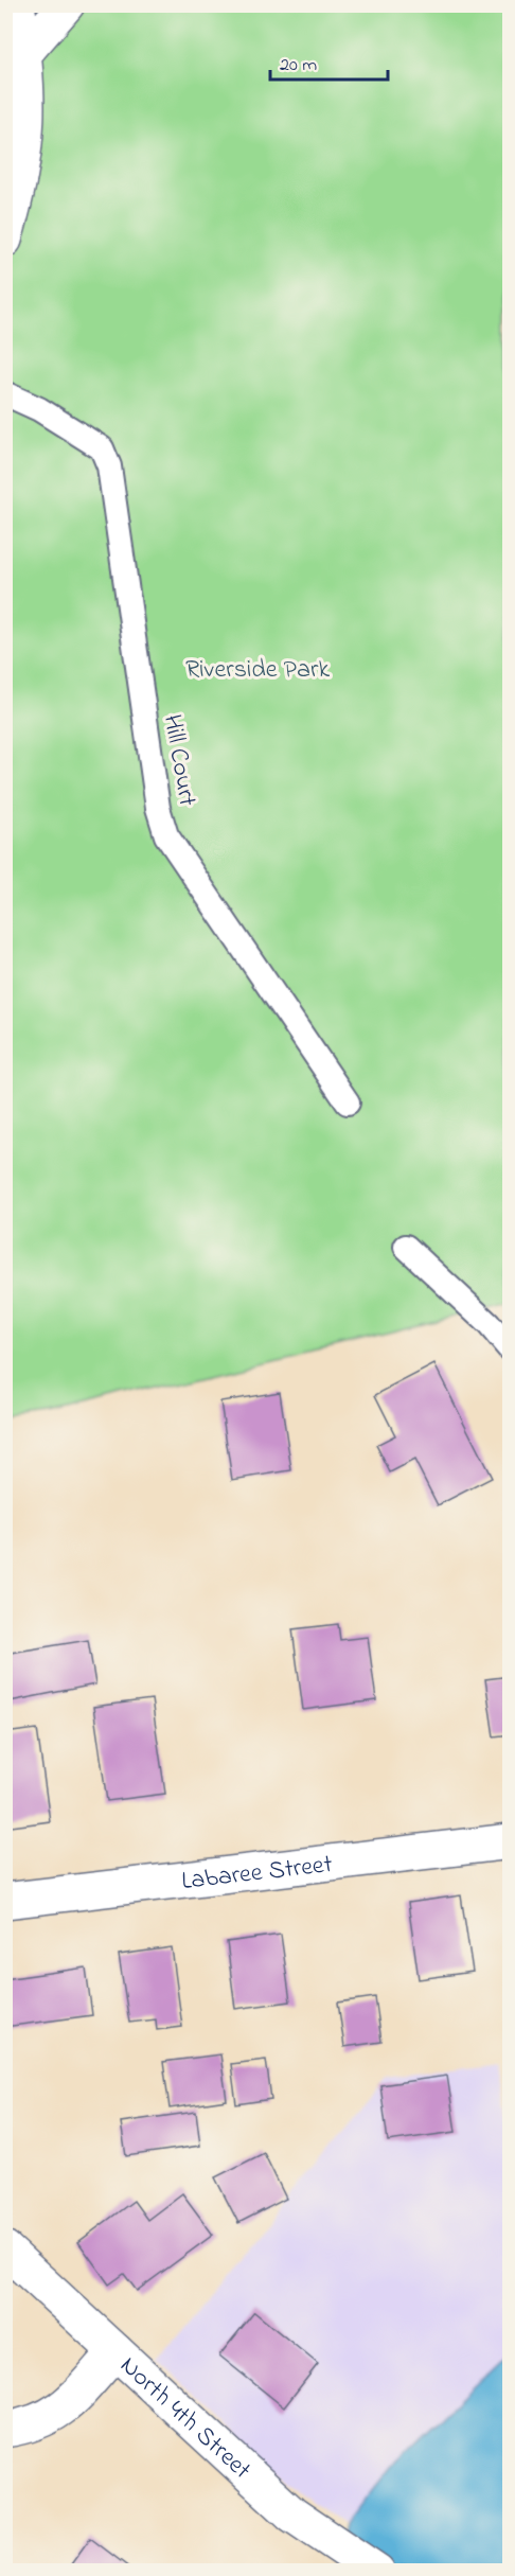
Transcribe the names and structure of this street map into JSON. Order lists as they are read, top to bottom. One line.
{"streets":{"street":["Labaree Street","North 4th Street"],"lane":["Hill Court"]},"parks":["Riverside Park"],"scale_bar":"20 m"}
